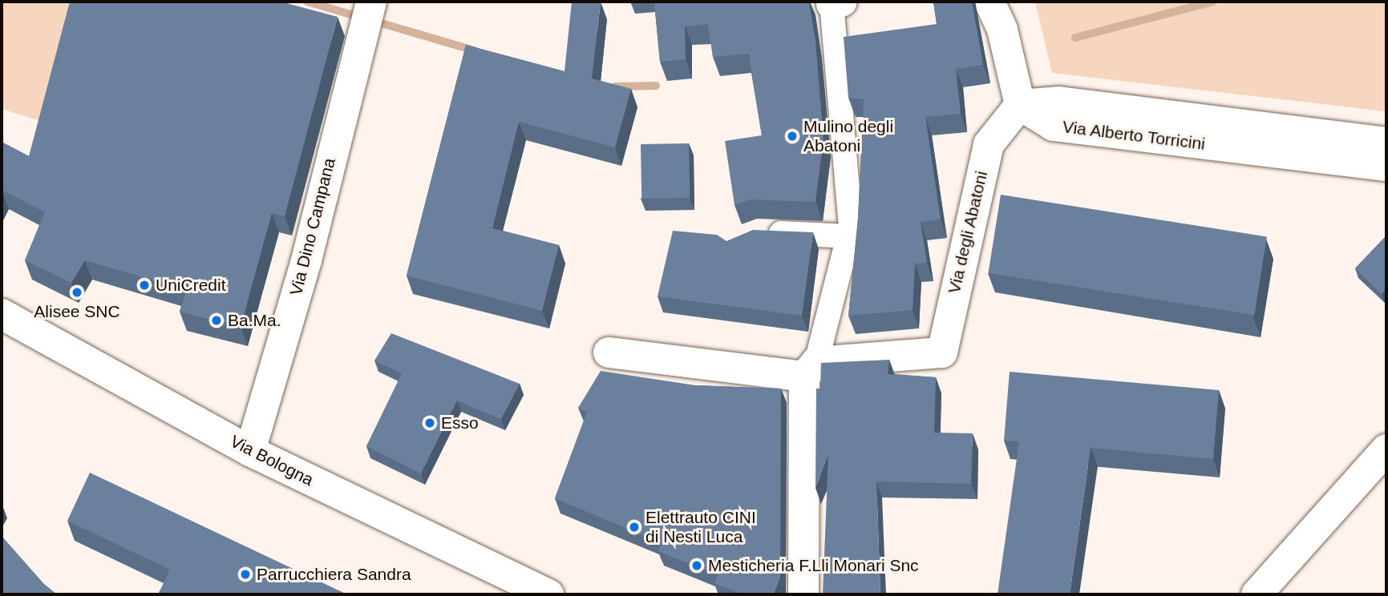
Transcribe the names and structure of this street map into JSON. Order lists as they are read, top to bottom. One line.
{"streets":{"street":["Via Alberto Torricini","Via Dino Campana","Via degli Abatoni","Via Bologna"]},"crossings":[["Via Alberto Torricini","Via degli Abatoni"],["Via Dino Campana","Via Bologna"]],"places":["Mulino degli Abatoni","UniCredit","Alisee SNC","Ba.Ma.","Esso","Elettrauto CINI di Nesti Luca","Mesticheria F.Lli Monari Snc","Parrucchiera Sandra"]}
